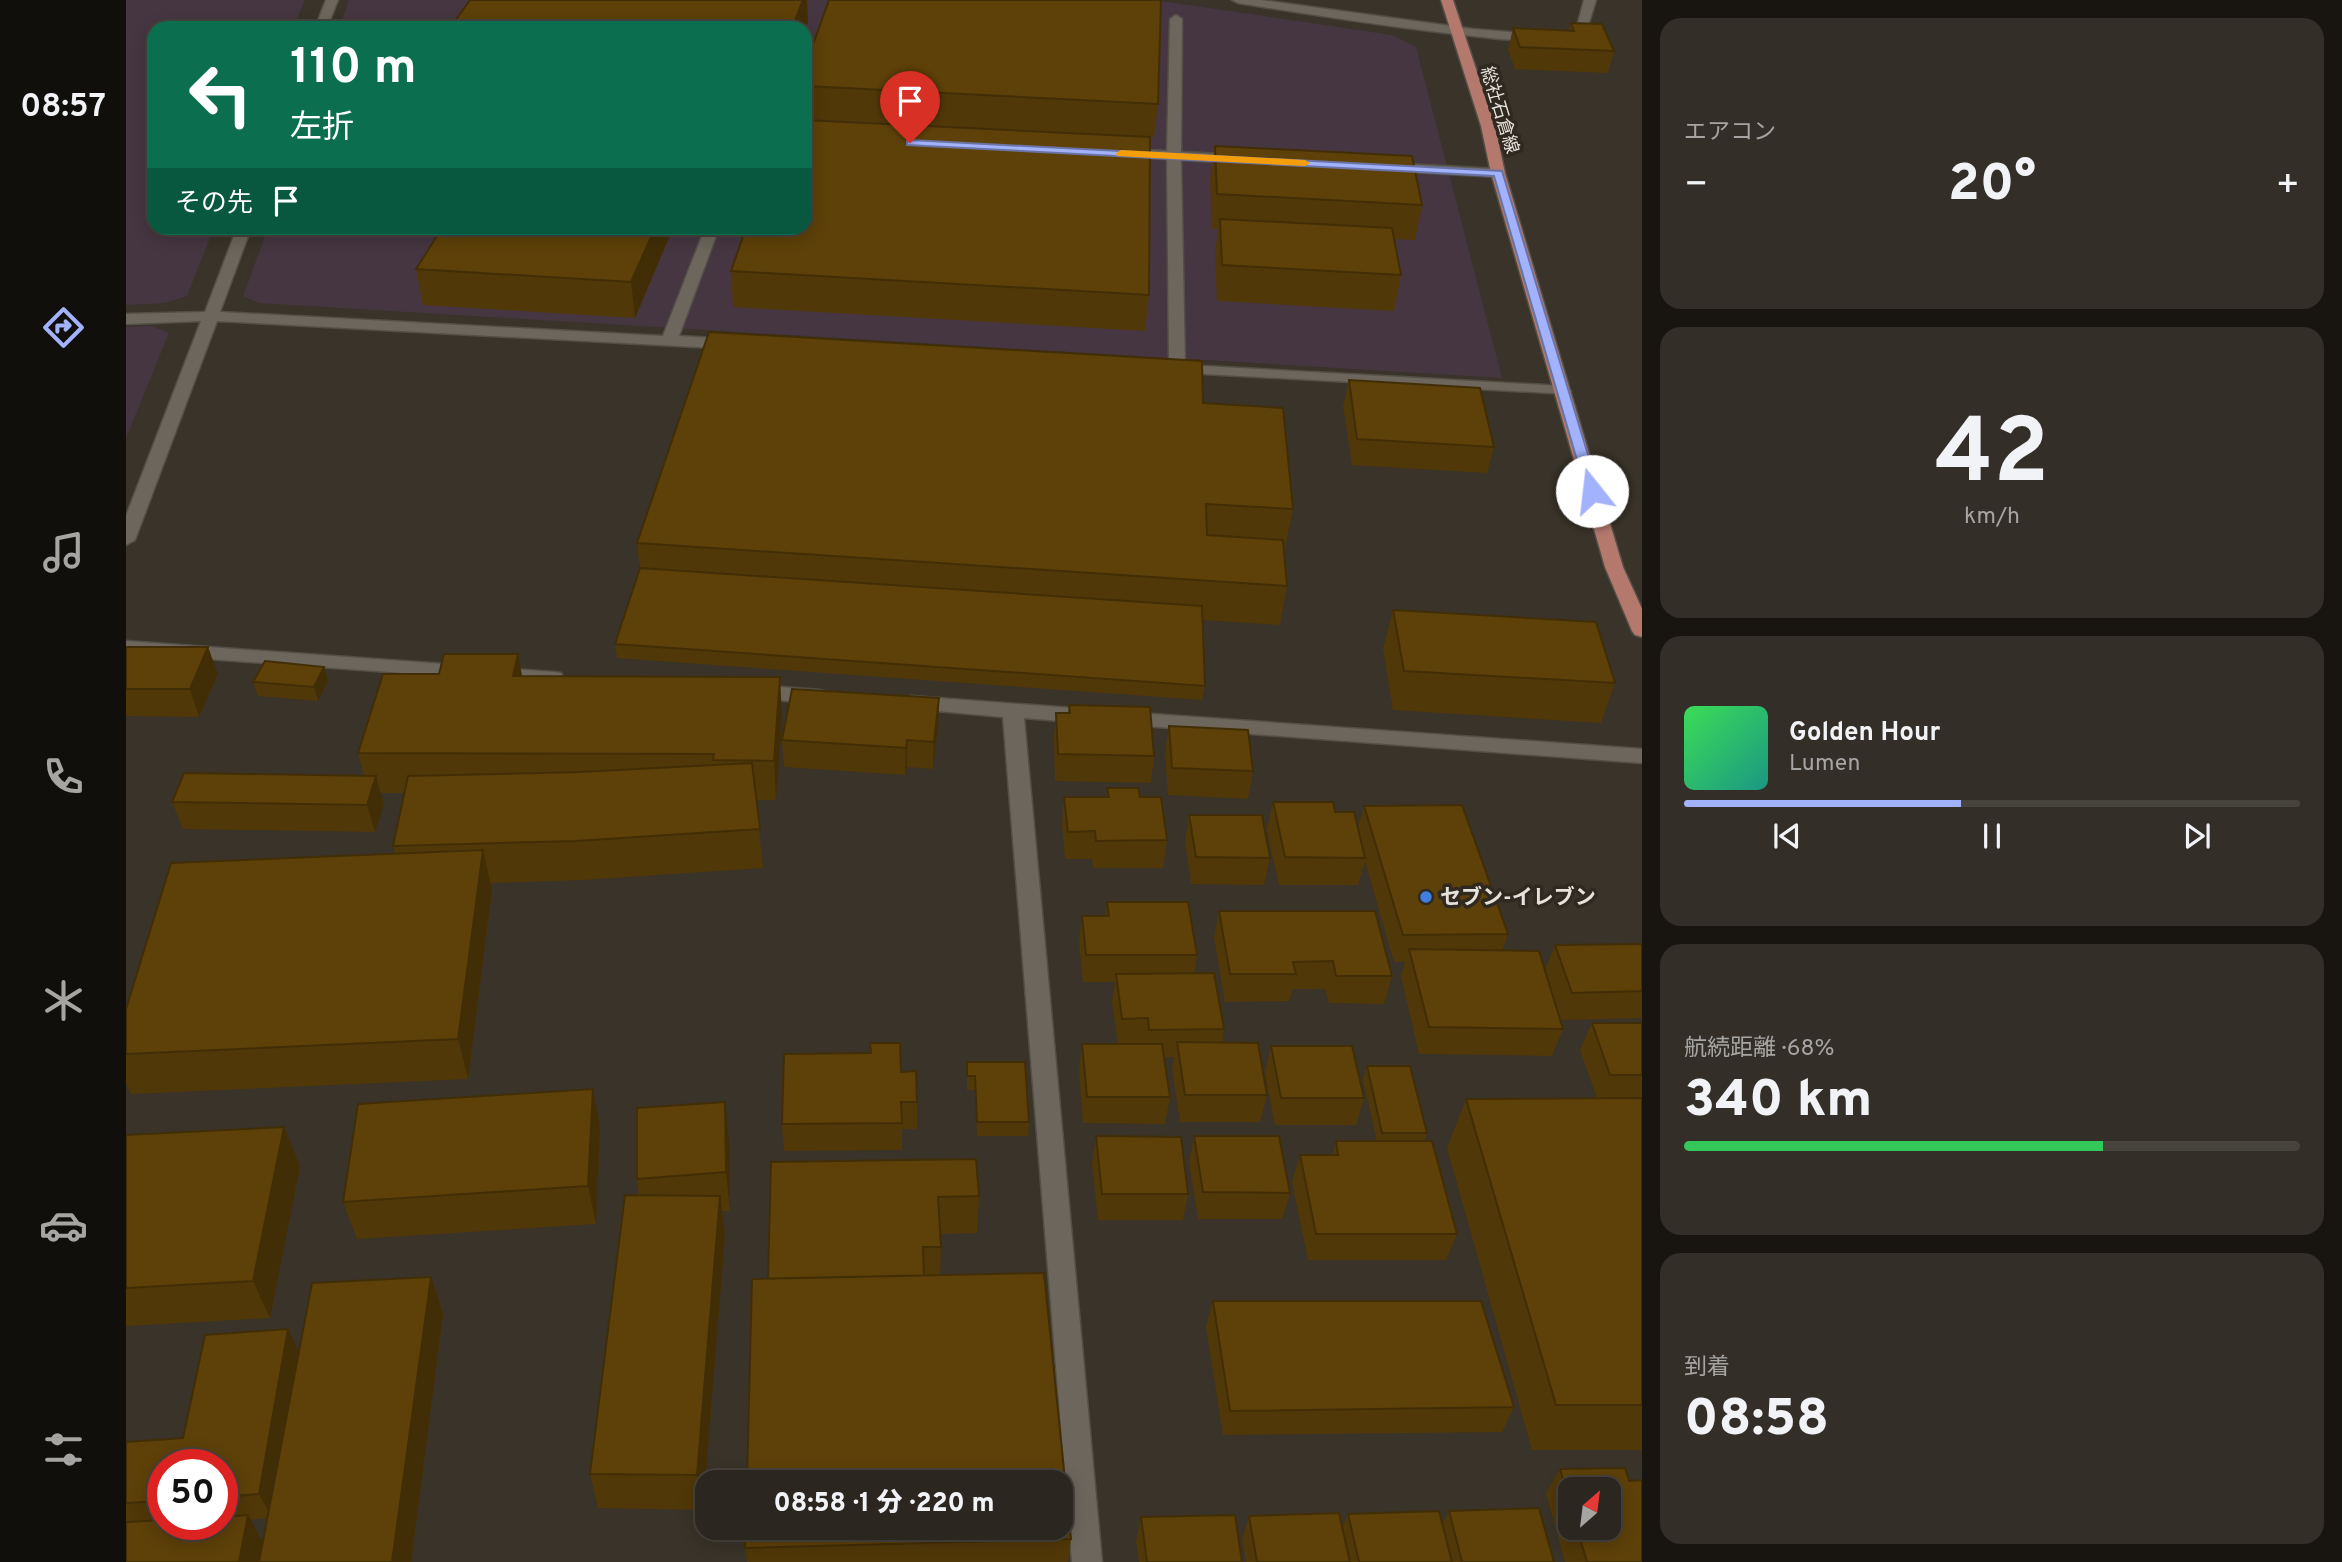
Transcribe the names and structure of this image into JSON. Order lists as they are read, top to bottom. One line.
{"streets":{"main road":["総社石倉線"]},"places":["セブン-イレブン"],"north":"top right","page":{"tabs":"08:57","tile":["エアコン",["42","km/h"],["航続距離 · 68%","340 km"],["到着","08:58"]],"turn":["110 m","左折"],"heat":["−","20°","+"],"then":"その先","song":["Golden Hour","Lumen"],"limit":"50","trip":"08:58 · 1 分 · 220 m"}}
